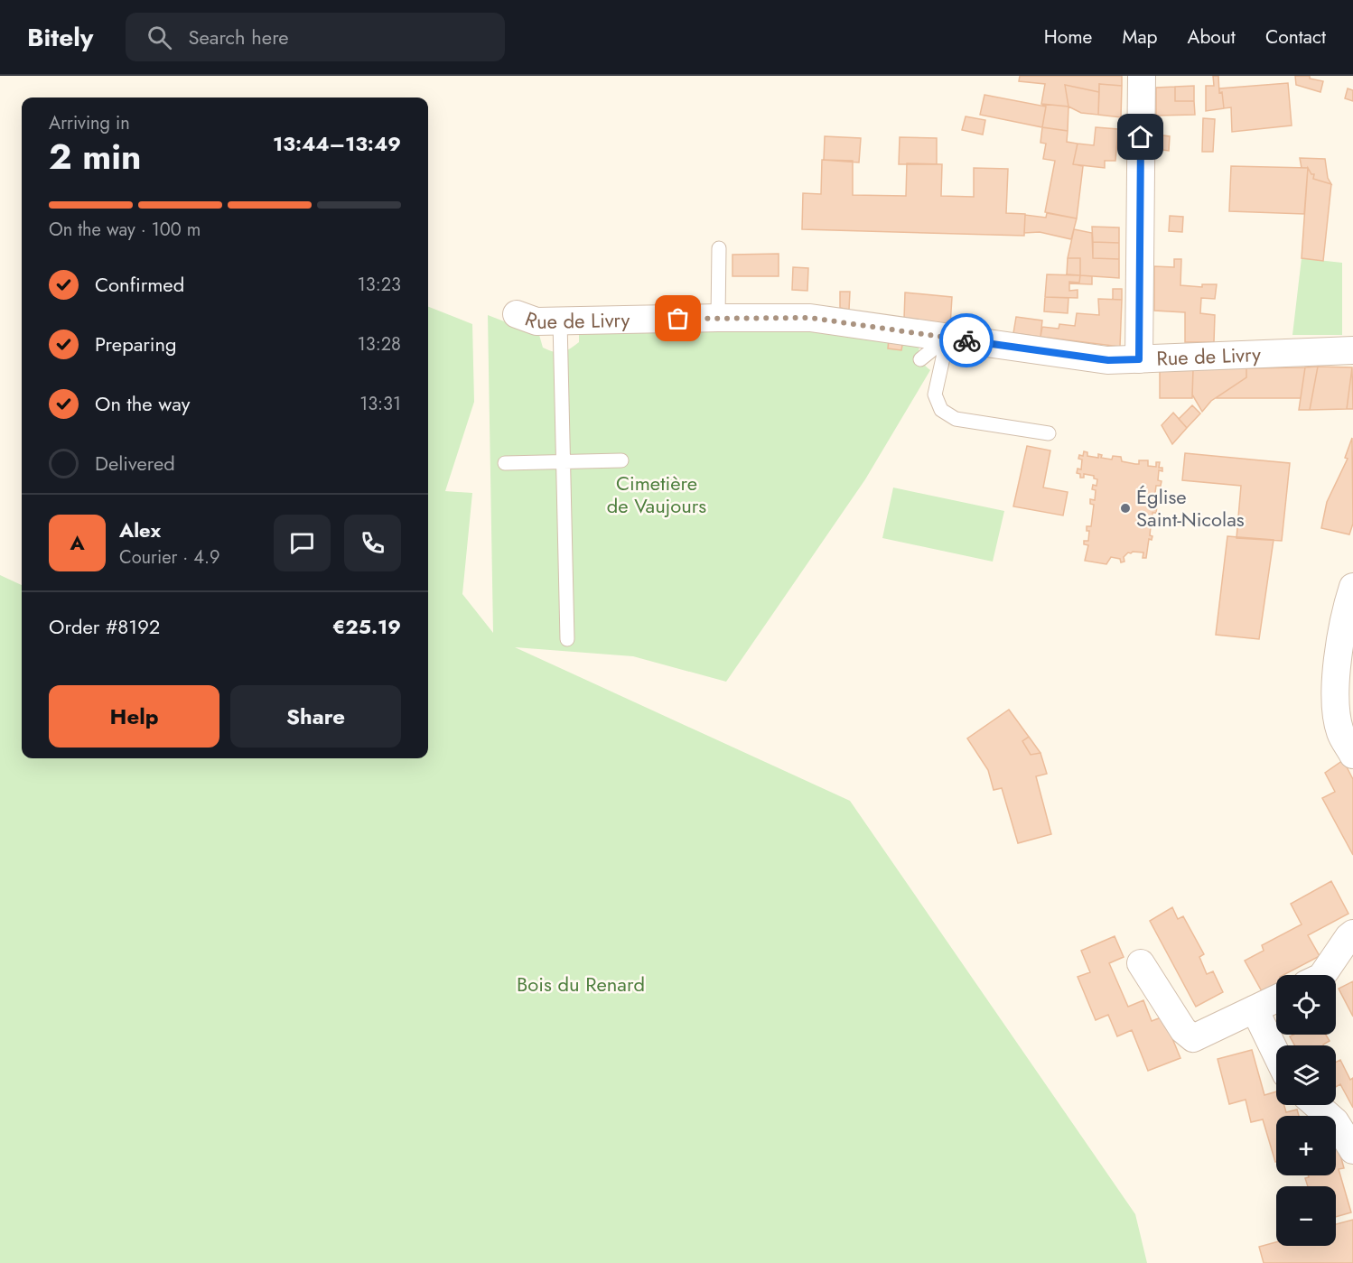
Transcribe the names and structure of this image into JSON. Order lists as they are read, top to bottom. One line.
{"streets":{"street":["Rue de Livry"]},"parks":["Cimetière de Vaujours","Bois du Renard"],"places":["Église Saint-Nicolas"],"page":{"header":"Bitely","search":"Search here","nav":["Home","Map","About","Contact"],"heading":["2 min","Arriving in","13:44–13:49"],"panel":["Alex","Courier · 4.9","Order #8192","€25.19"],"bar":"On the way · 100 m","list":[["Confirmed","13:23"],["Preparing","13:28"],["On the way","13:31"],"Delivered"],"round":"A","buttons":["Help","Share"],"map_buttons":["+","−"]}}
